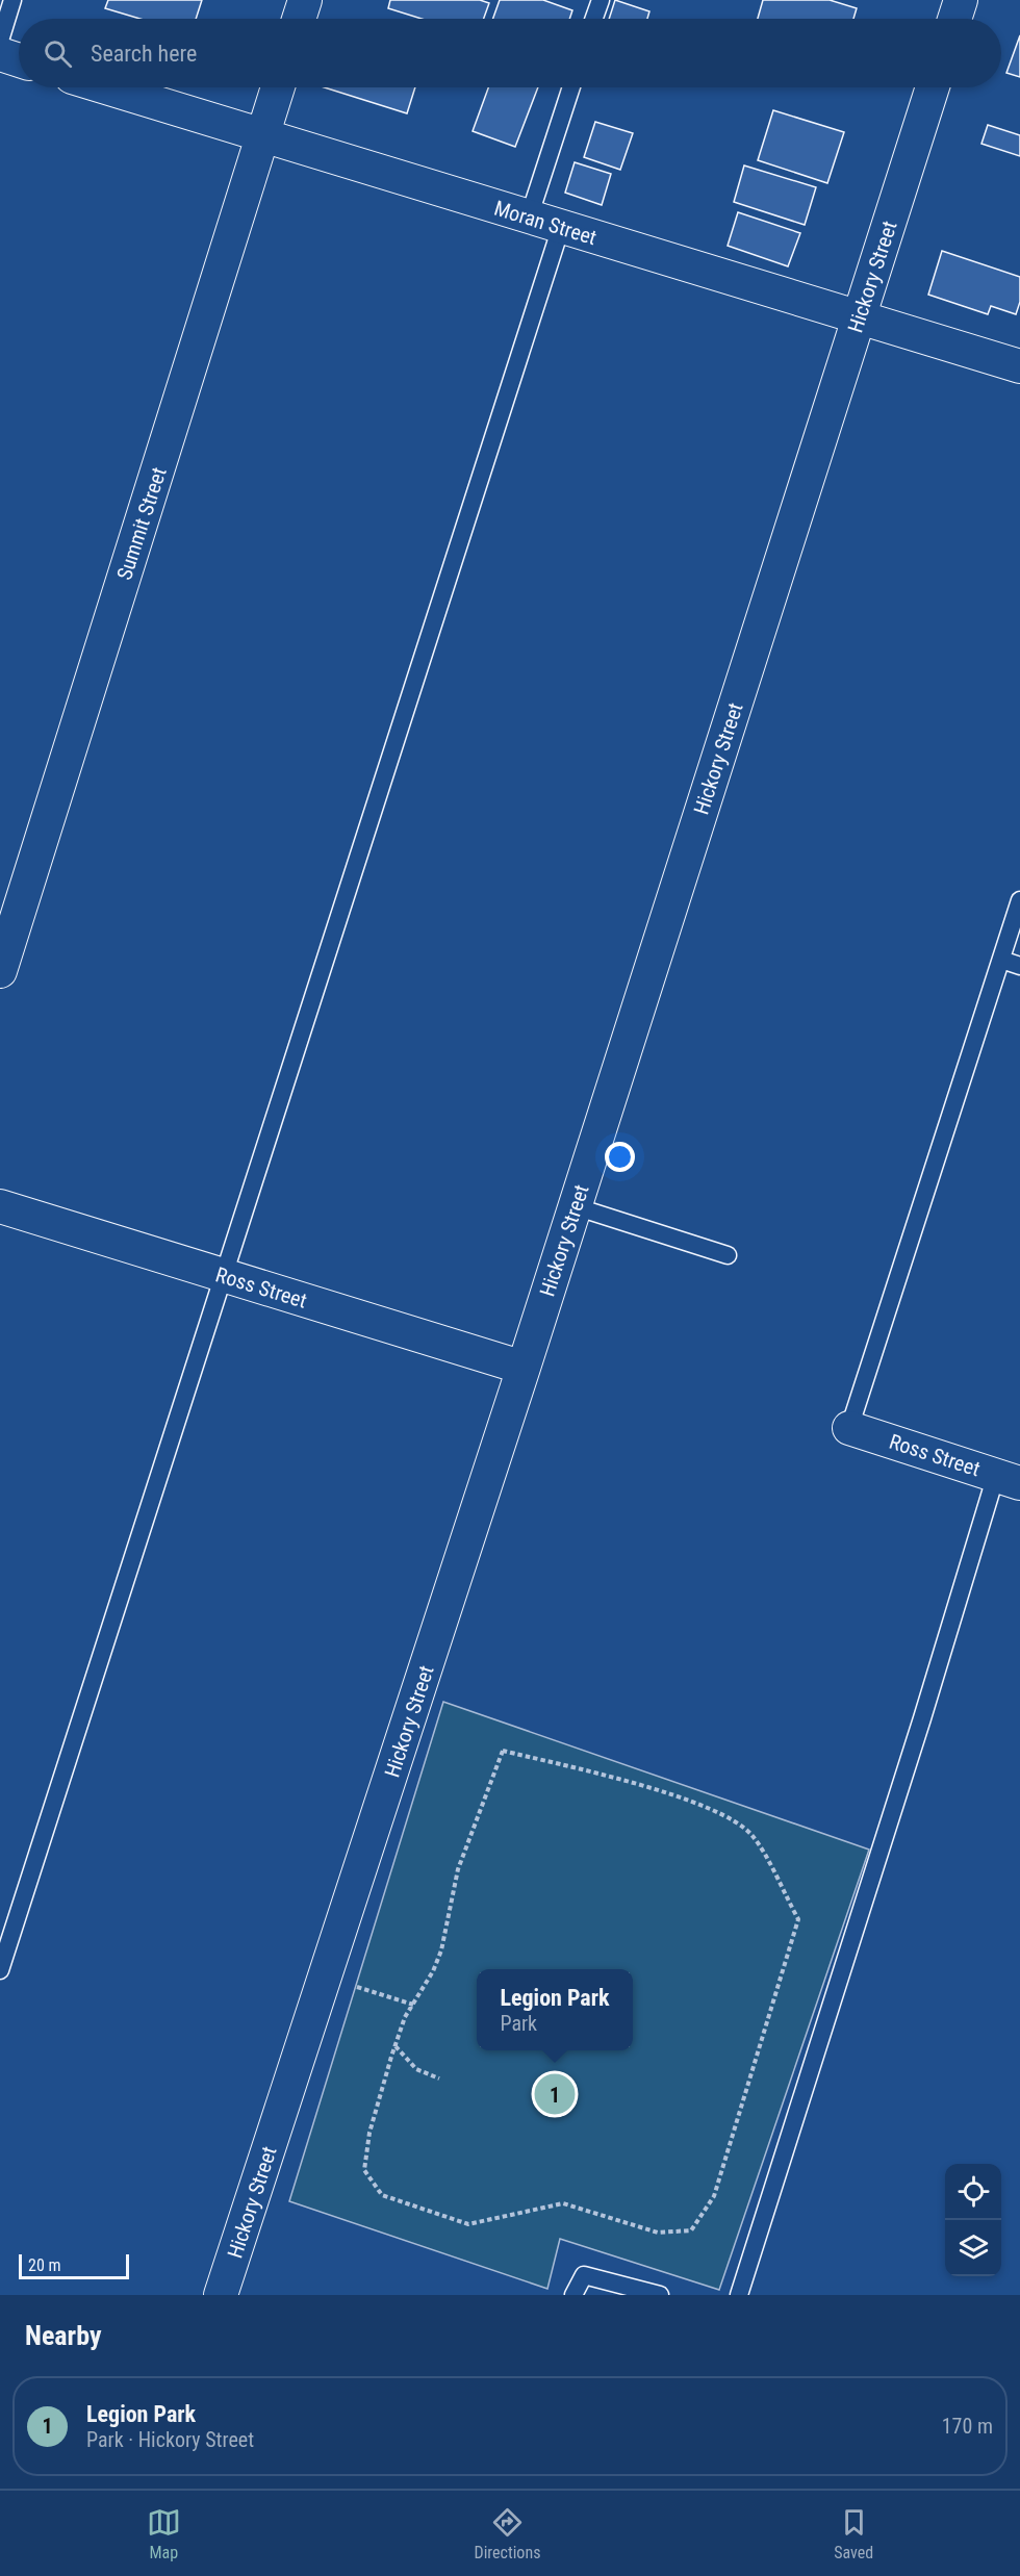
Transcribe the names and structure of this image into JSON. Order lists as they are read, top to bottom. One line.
{"streets":{"street":["Moran Street","Hickory Street","Summit Street","Ross Street"]},"crossings":[["Moran Street","Hickory Street"],["Moran Street","Summit Street"],["Hickory Street","Ross Street"]],"scale_bar":"20 m","page":{"search":"Search here","popup":["Legion Park","Park"],"pins":"1","scale":"20 m","heading":"Nearby","list":[{"mark":"1","name":"Legion Park","note":"Park · Hickory Street","value":"170 m"}],"nav":["Map","Directions","Saved"]}}
